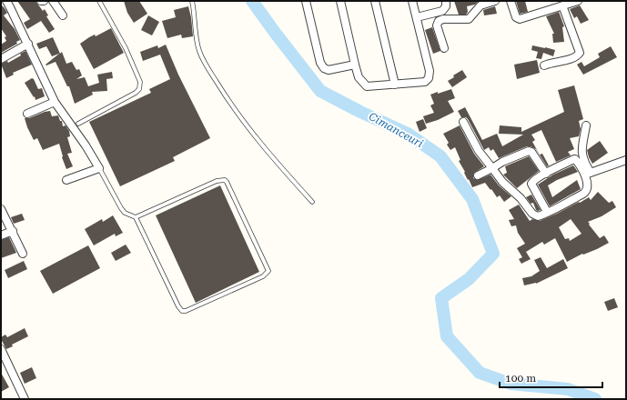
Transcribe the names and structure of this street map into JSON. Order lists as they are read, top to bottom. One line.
{"water":["Cimanceuri"],"scale_bar":"100 m"}
